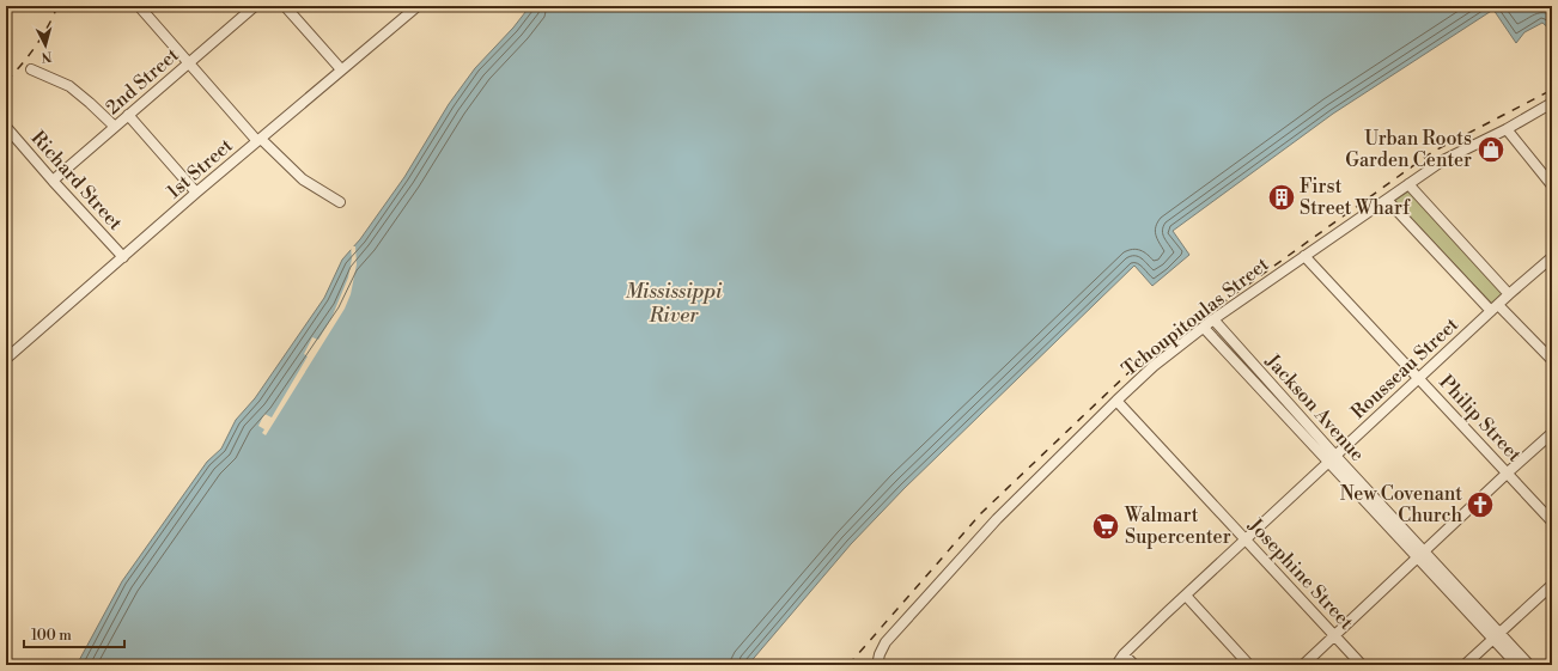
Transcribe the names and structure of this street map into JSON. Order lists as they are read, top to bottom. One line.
{"streets":{"street":["2nd Street","1st Street","Richard Street","Tchoupitoulas Street","Rousseau Street","Jackson Avenue","Philip Street","Josephine Street"]},"crossings":[["2nd Street","Richard Street"],["1st Street","Richard Street"],["Tchoupitoulas Street","Jackson Avenue"],["Tchoupitoulas Street","Philip Street"],["Tchoupitoulas Street","Josephine Street"],["Rousseau Street","Jackson Avenue"],["Rousseau Street","Philip Street"],["Rousseau Street","Josephine Street"]],"water":["Mississippi River"],"places":{"shop":["Urban Roots Garden Center"],"building":["First Street Wharf"],"church":["New Covenant Church"],"supermarket":["Walmart Supercenter"]},"scale_bar":"100 m","north":"bottom"}
